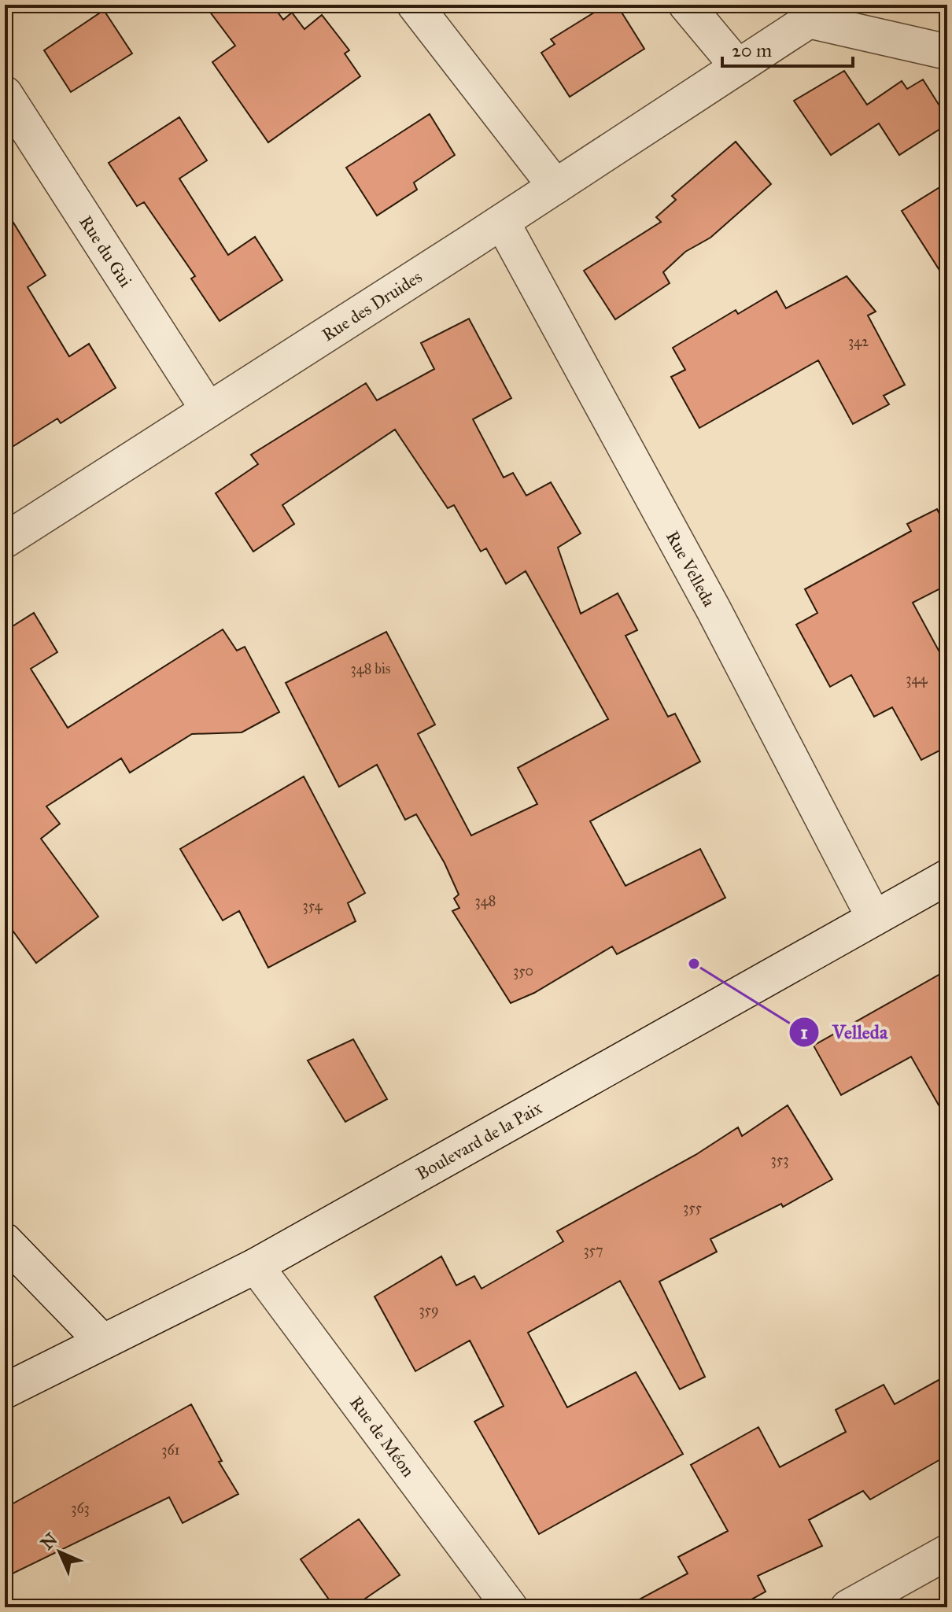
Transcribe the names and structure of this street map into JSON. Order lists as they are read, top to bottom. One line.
{"streets":{"street":["Rue du Gui","Rue des Druides","Rue Velleda","Boulevard de la Paix","Rue de Méon"]},"crossings":[["Rue du Gui","Rue des Druides"],["Rue des Druides","Rue Velleda"],["Rue Velleda","Boulevard de la Paix"],["Boulevard de la Paix","Rue de Méon"]],"places":["Velleda"],"house_numbers":["342","348 bis","344","348","354","350","353","355","357","359","361","363"],"scale_bar":"20 m","north":"top left"}
